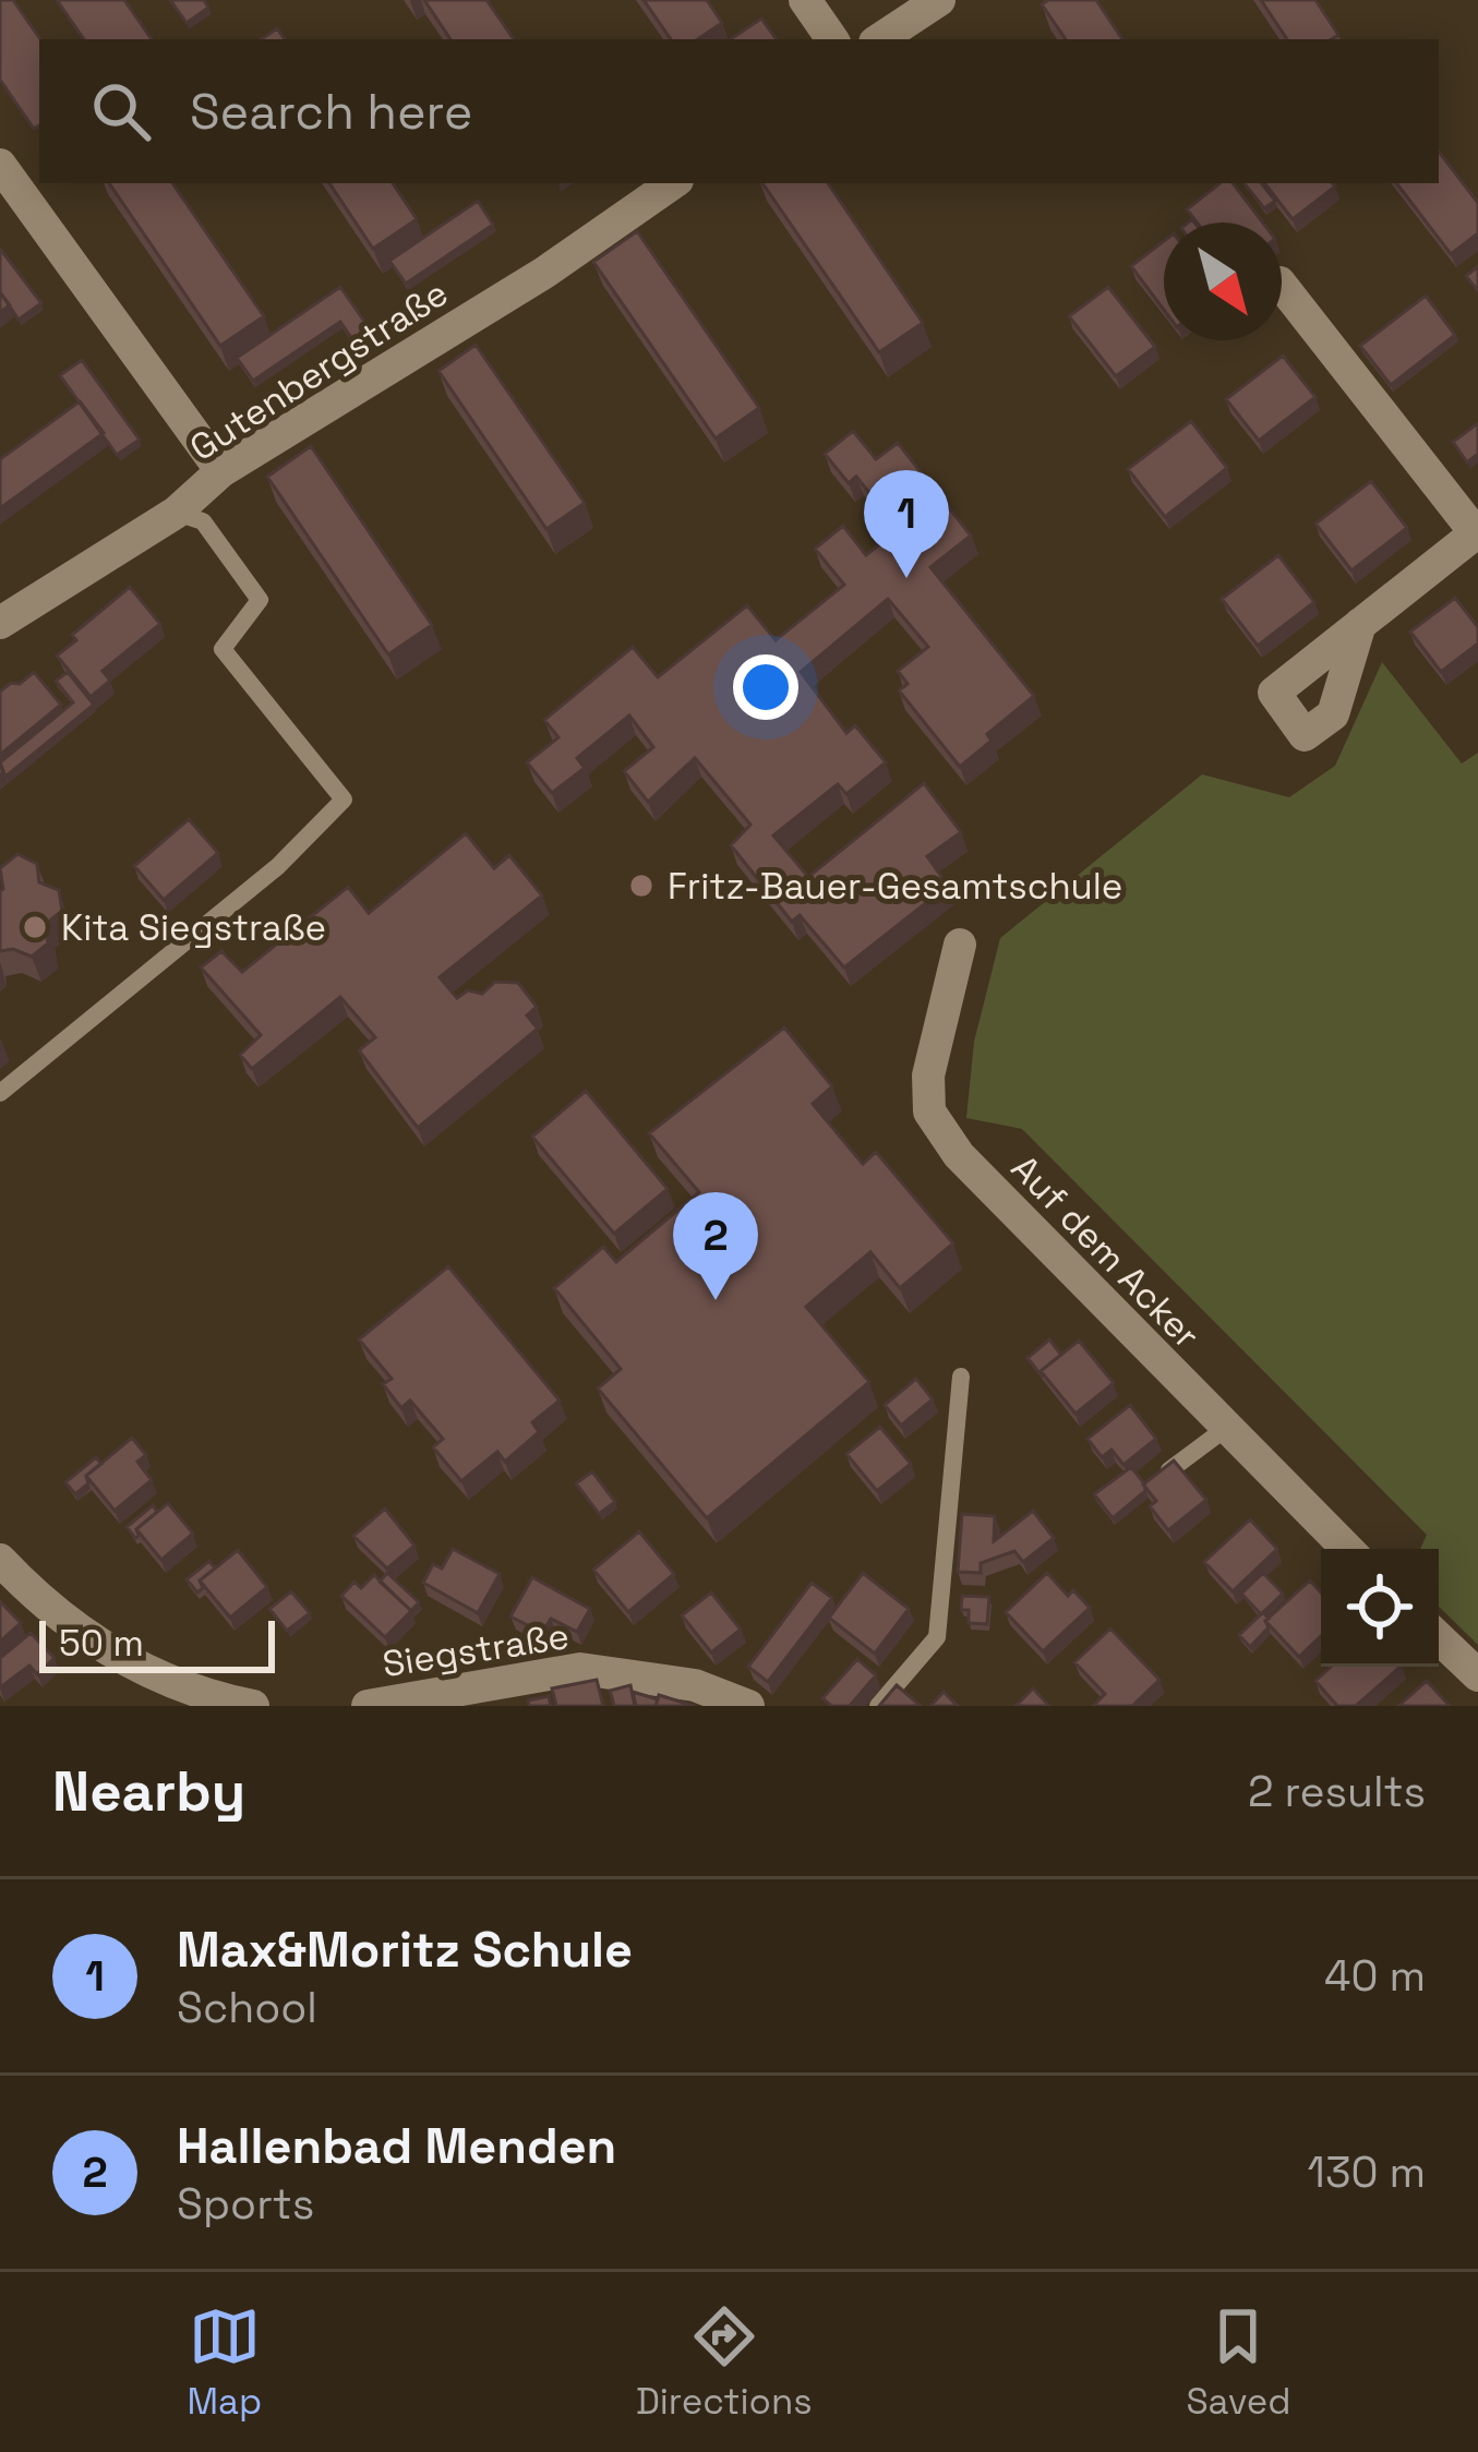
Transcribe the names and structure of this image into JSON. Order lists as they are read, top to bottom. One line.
{"streets":{"street":["Gutenbergstraße","Auf dem Acker","Siegstraße"]},"places":["Fritz-Bauer-Gesamtschule","Kita Siegstraße"],"scale_bar":"50 m","north":"bottom right","page":{"search":"Search here","pins":["1","2"],"scale":"50 m","heading":["Nearby","2 results"],"list":[{"mark":"1","name":"Max&Moritz Schule","note":"School","value":"40 m"},{"mark":"2","name":"Hallenbad Menden","note":"Sports","value":"130 m"}],"nav":["Map","Directions","Saved"]}}
